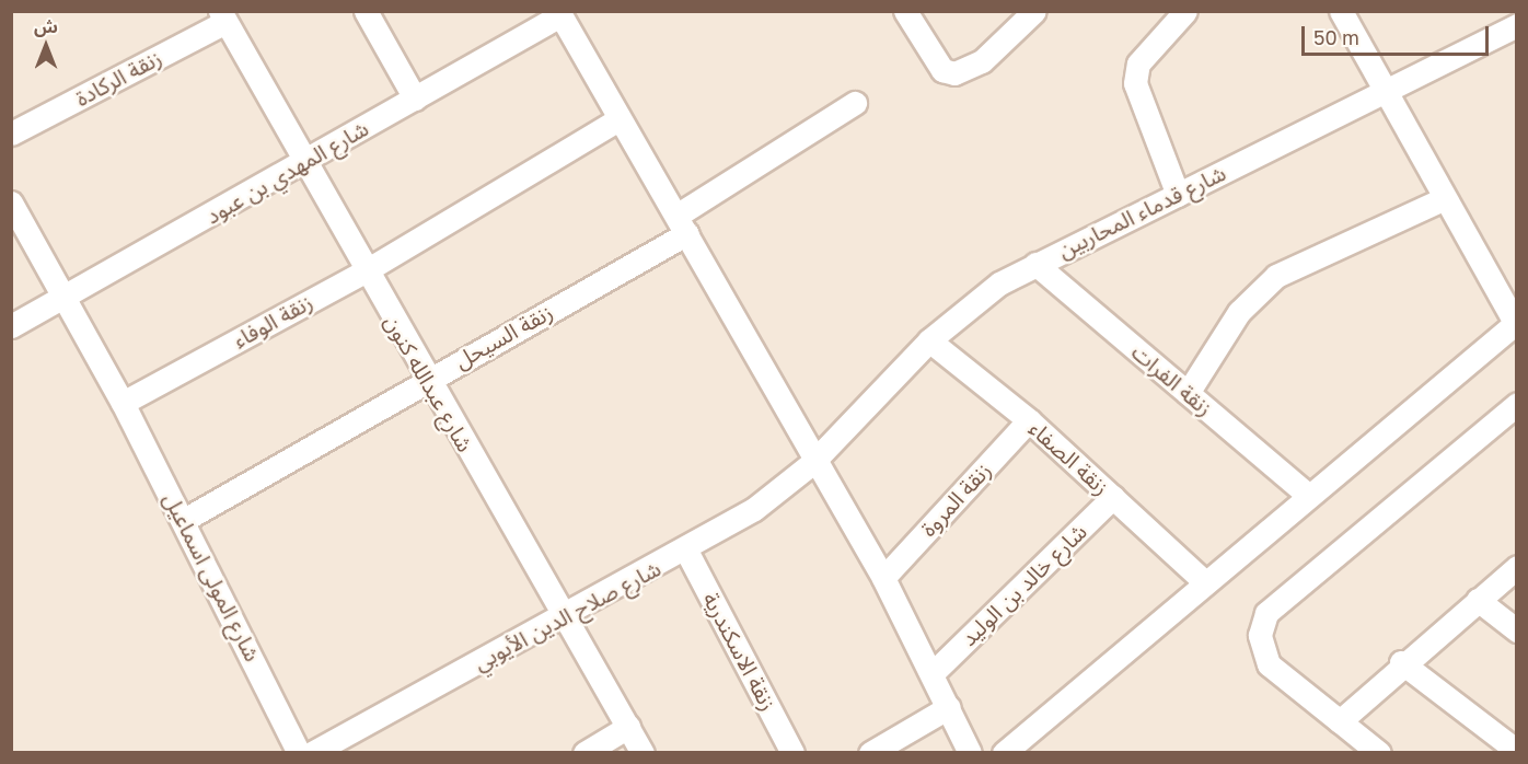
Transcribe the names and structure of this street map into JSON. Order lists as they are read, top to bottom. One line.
{"streets":{"street":["زنقة الركادة","شارع المهدي بن عبود","شارع قدماء المحاربين","زنقة الوفاء","زنقة السيحل","زنقة الفرات","شارع عبدالله كنون","زنقة الصفاء","زنقة المروة","شارع المولى اسماعيل","شارع خالد بن الوليد","شارع صلاح الدين الأيوبي","زنقة الاسكندرية"]},"crossings":[["زنقة الركادة","شارع عبدالله كنون"],["شارع المهدي بن عبود","شارع عبدالله كنون"],["شارع قدماء المحاربين","زنقة الفرات"],["شارع قدماء المحاربين","زنقة الصفاء"],["شارع قدماء المحاربين","شارع صلاح الدين الأيوبي"],["زنقة الوفاء","شارع عبدالله كنون"],["زنقة الوفاء","شارع المولى اسماعيل"],["زنقة السيحل","شارع عبدالله كنون"],["زنقة السيحل","شارع المولى اسماعيل"],["شارع عبدالله كنون","شارع صلاح الدين الأيوبي"],["زنقة الصفاء","زنقة المروة"],["زنقة الصفاء","شارع خالد بن الوليد"],["شارع صلاح الدين الأيوبي","زنقة الاسكندرية"]],"scale_bar":"50 m","north":"top"}
